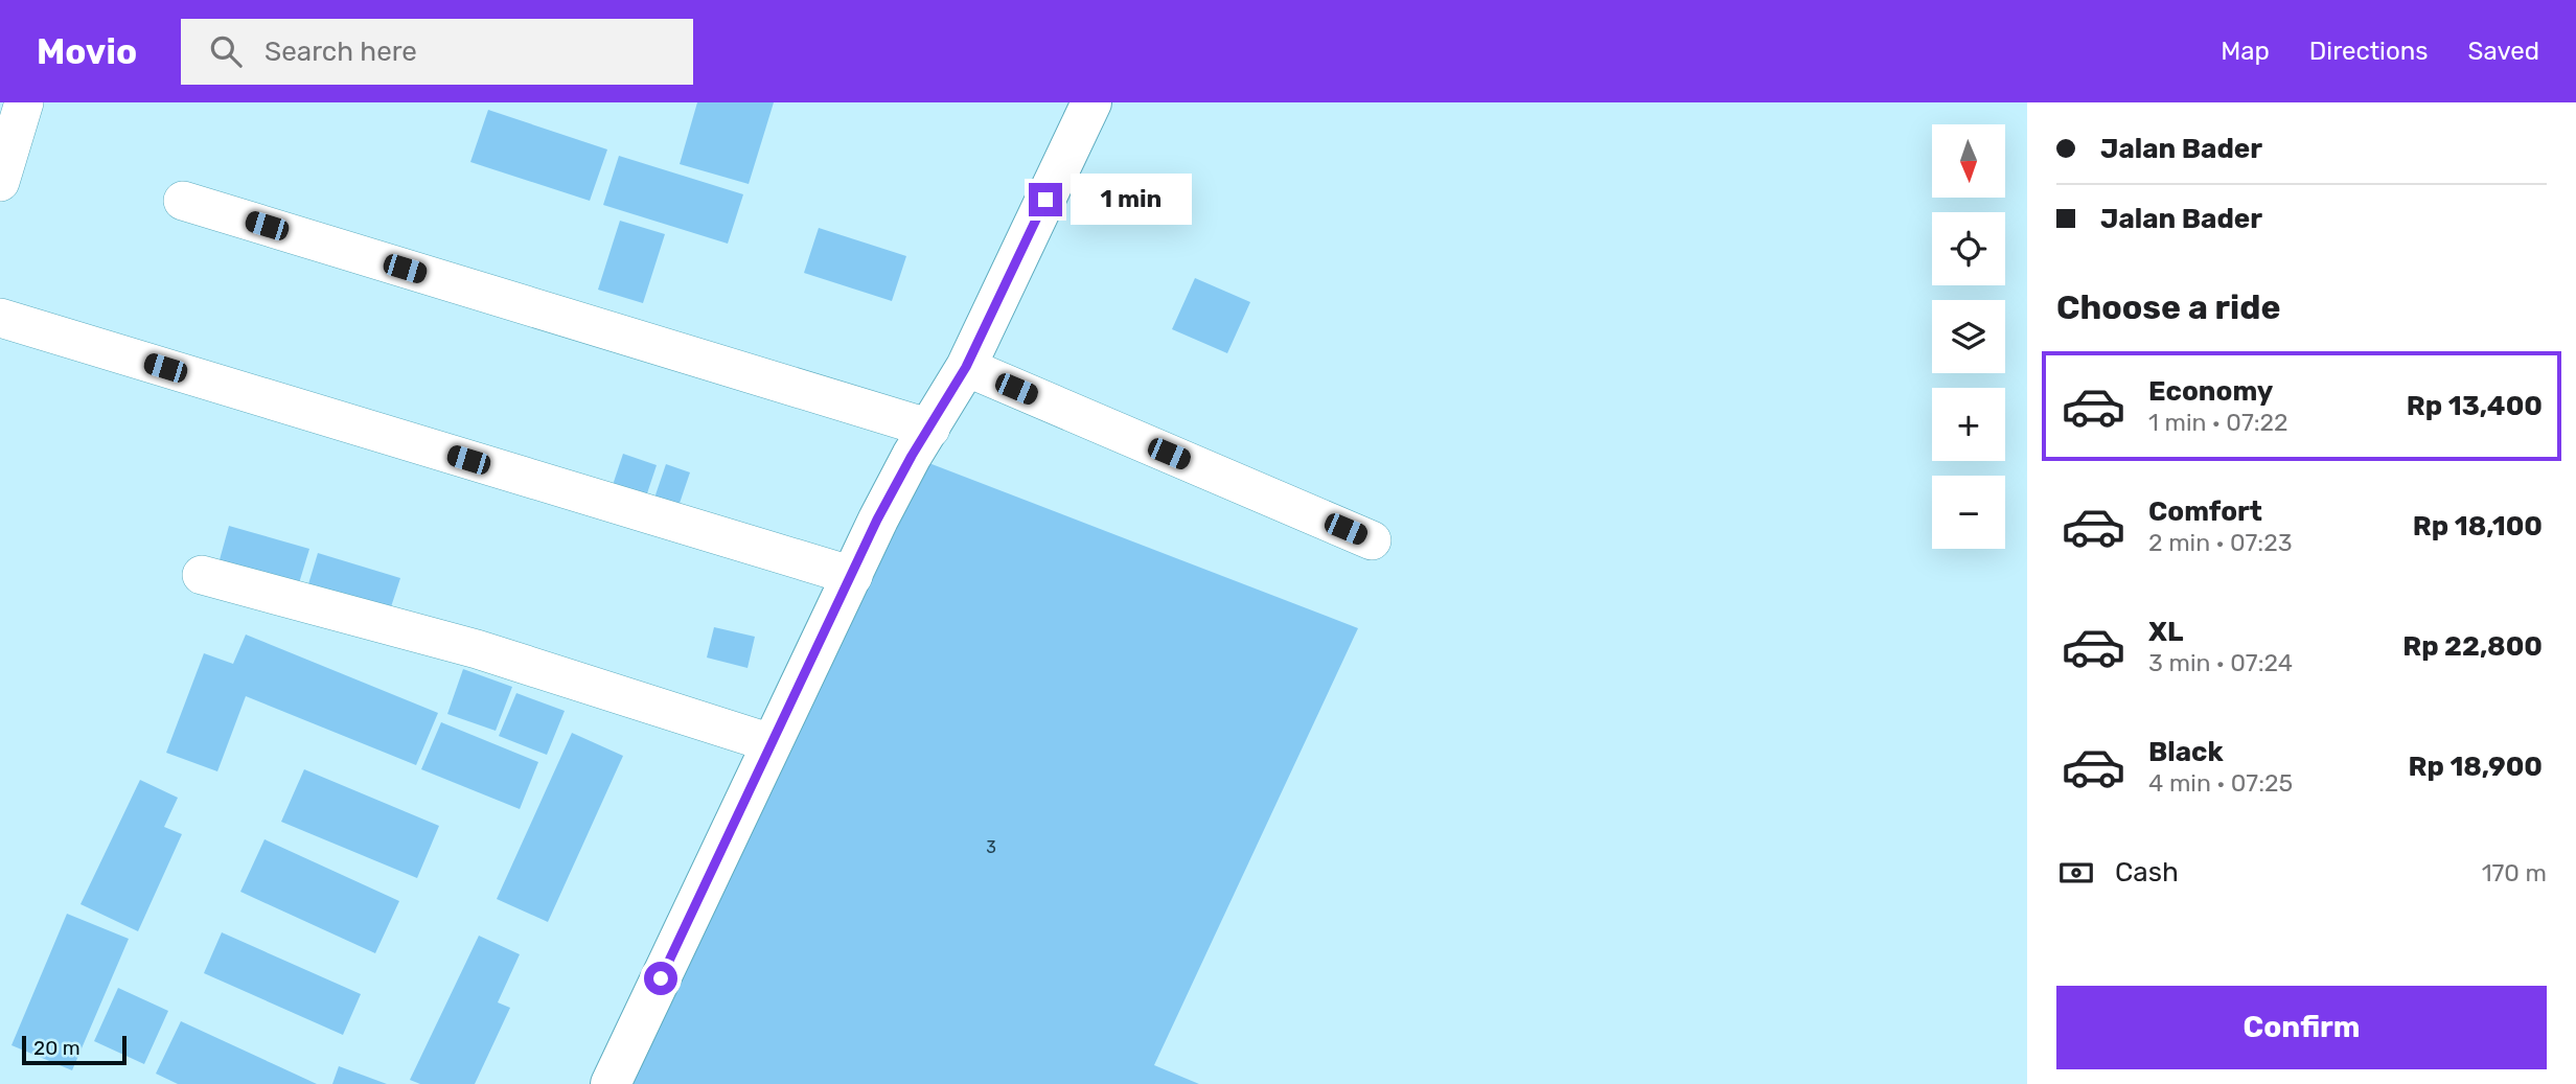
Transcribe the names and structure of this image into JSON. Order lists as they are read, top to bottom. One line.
{"house_numbers":["3"],"scale_bar":"20 m","north":"bottom","page":{"header":"Movio","search":"Search here","nav":["Map","Directions","Saved"],"banner":["Jalan Bader","Jalan Bader"],"map_buttons":["+","−"],"bubble":"1 min","heading":"Choose a ride","list":[{"name":"Economy","note":"1 min · 07:22","value":"Rp 13,400"},{"name":"Comfort","note":"2 min · 07:23","value":"Rp 18,100"},{"name":"XL","note":"3 min · 07:24","value":"Rp 22,800"},{"name":"Black","note":"4 min · 07:25","value":"Rp 18,900"}],"pay":["Cash","170 m"],"buttons":"Confirm","scale":"20 m"}}
